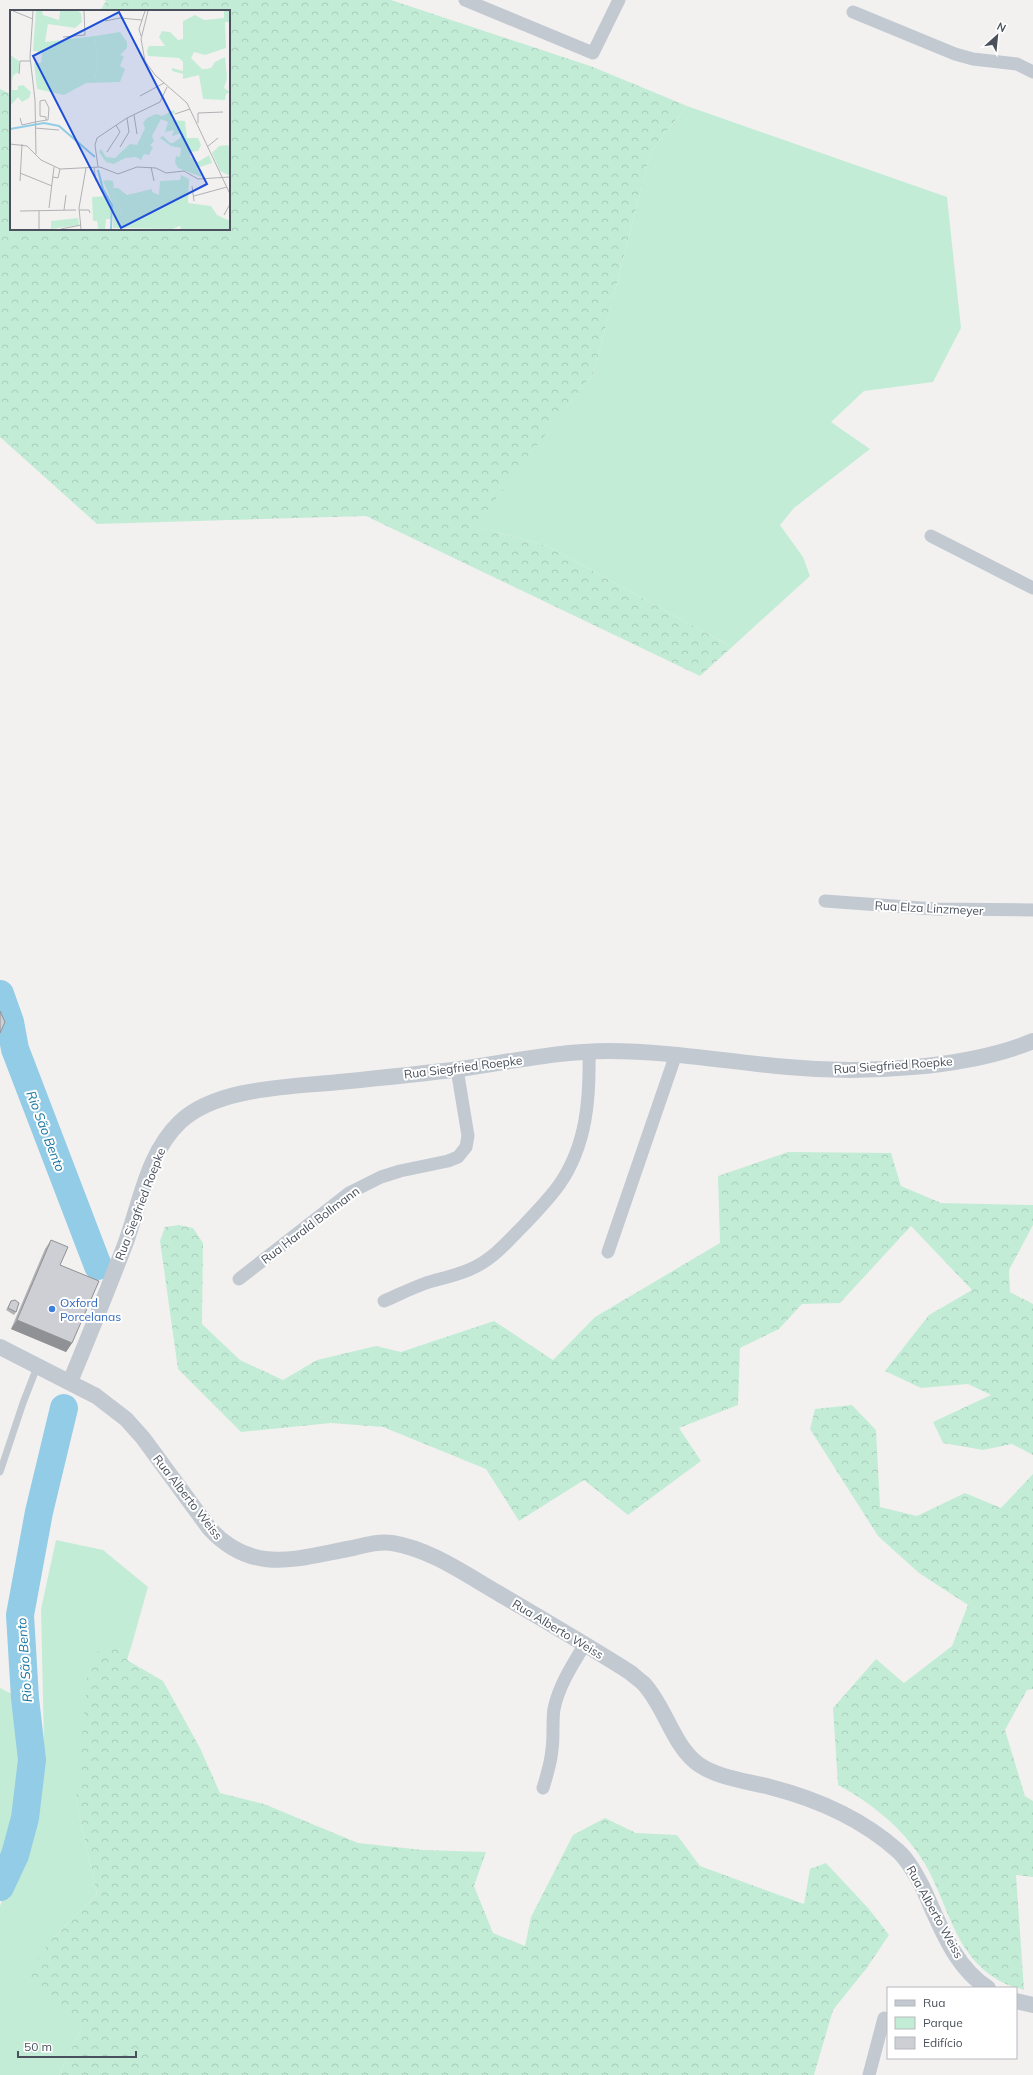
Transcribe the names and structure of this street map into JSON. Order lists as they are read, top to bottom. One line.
{"streets":{"street":["Rua Elza Linzmeyer","Rua Siegfried Roepke","Rua Harald Bollmann","Rua Alberto Weiss"]},"crossings":[["Rua Siegfried Roepke","Rua Harald Bollmann"],["Rua Siegfried Roepke","Rua Alberto Weiss"]],"water":["Rio São Bento"],"places":["Oxford Porcelanas"],"legend":["Rua","Parque","Edifício"],"scale_bar":"50 m","north":"top right"}
